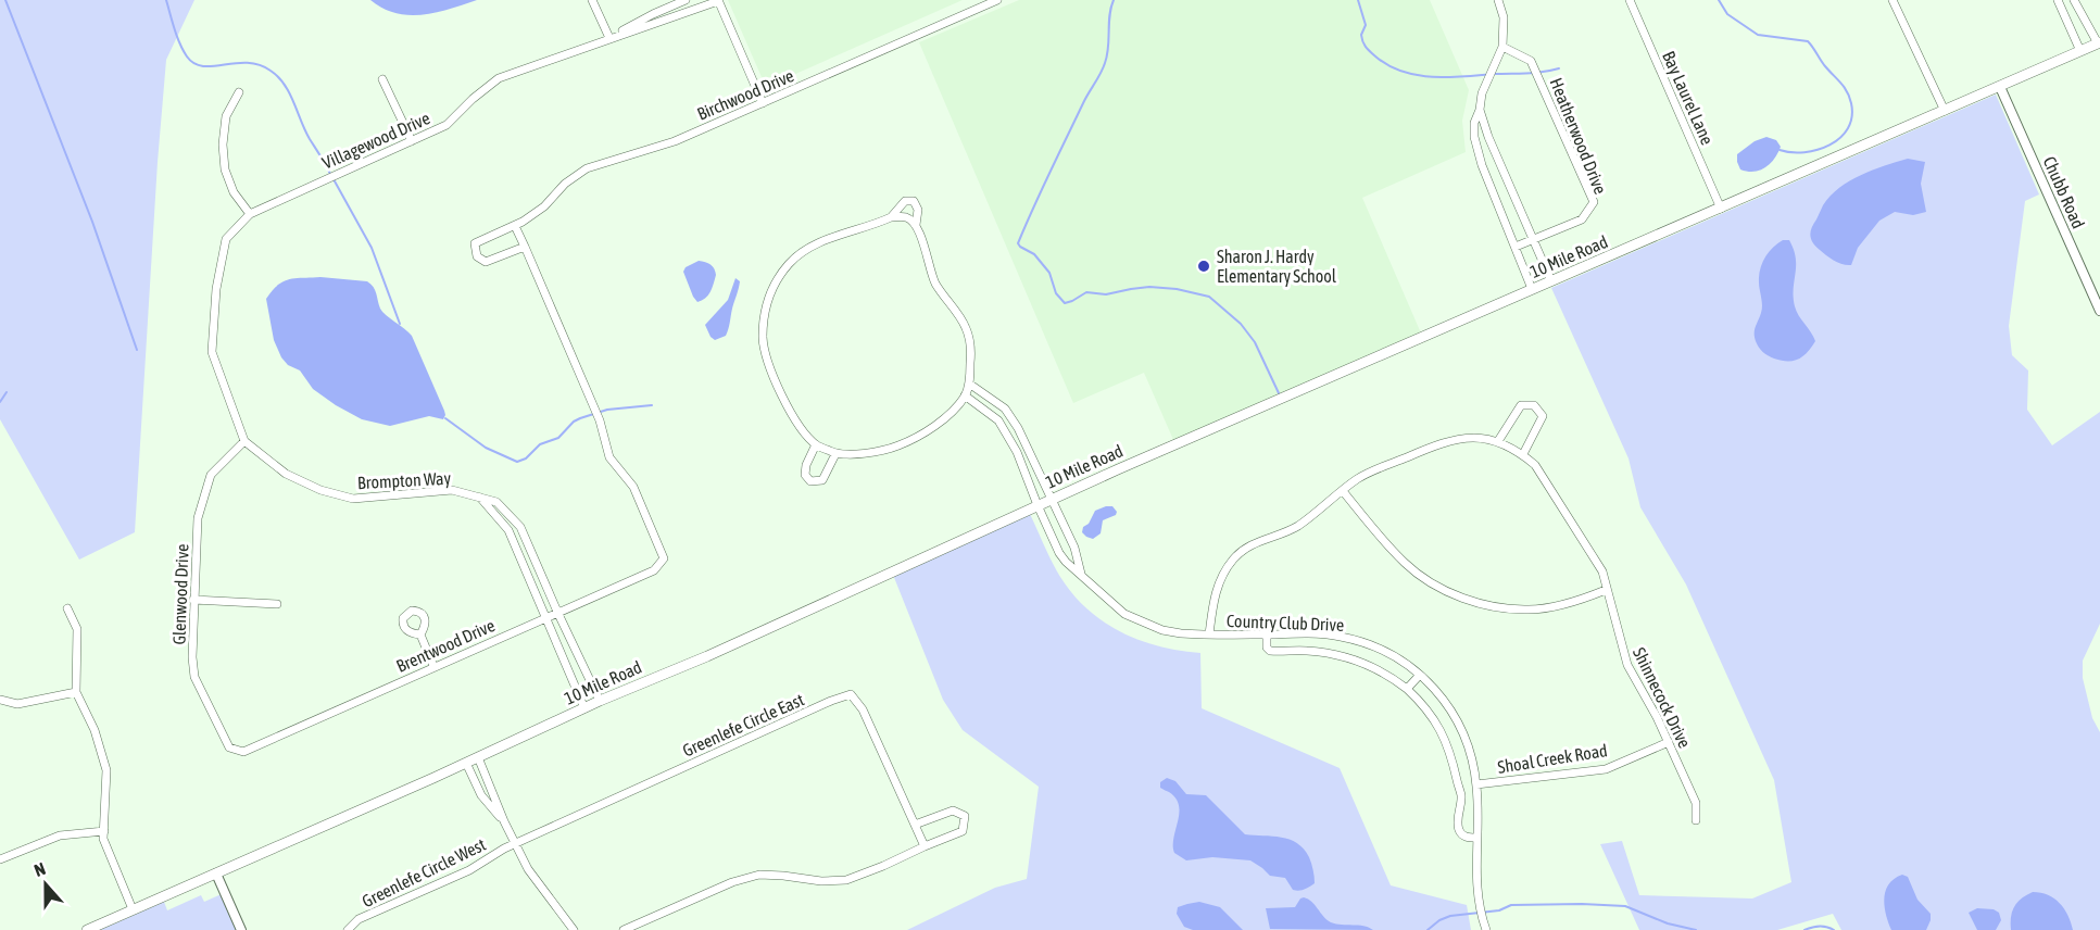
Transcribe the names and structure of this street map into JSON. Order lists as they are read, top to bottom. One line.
{"streets":{"main road":["10 Mile Road"],"street":["Birchwood Drive","Bay Laurel Lane","Heatherwood Drive","Villagewood Drive","Chubb Road","Brompton Way","Glenwood Drive","Country Club Drive","Brentwood Drive","Shinnecock Drive","Greenlefe Circle East","Shoal Creek Road","Greenlefe Circle West"]},"crossings":[["Birchwood Drive","Brentwood Drive"],["Bay Laurel Lane","10 Mile Road"],["Villagewood Drive","Brompton Way"],["Villagewood Drive","Glenwood Drive"],["Chubb Road","10 Mile Road"],["10 Mile Road","Brompton Way"],["10 Mile Road","Country Club Drive"],["Brompton Way","Glenwood Drive"],["Brompton Way","Brentwood Drive"],["Glenwood Drive","Brentwood Drive"],["Country Club Drive","Shinnecock Drive"],["Country Club Drive","Shoal Creek Road"],["Shinnecock Drive","Shoal Creek Road"],["Greenlefe Circle East","Greenlefe Circle West"]],"places":["Sharon J. Hardy Elementary School"],"north":"top"}
